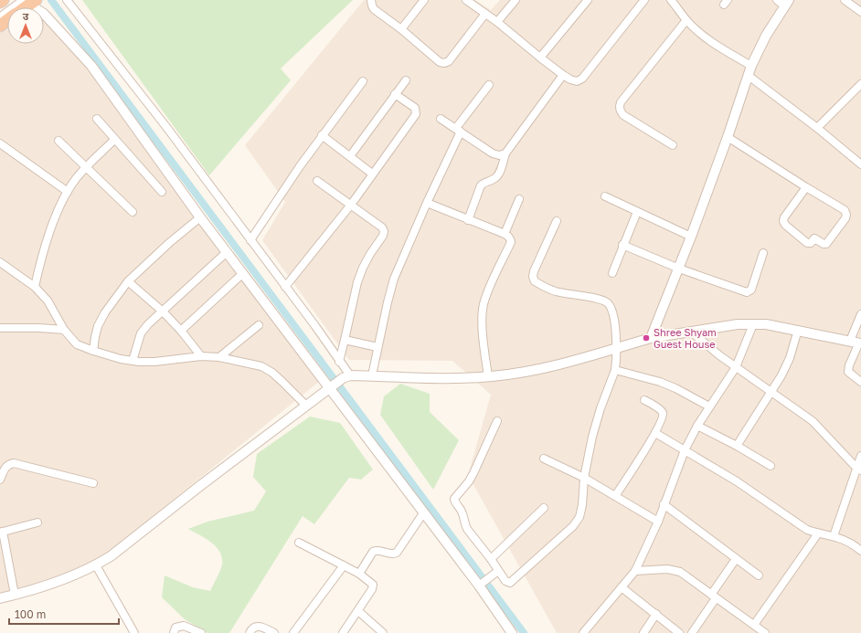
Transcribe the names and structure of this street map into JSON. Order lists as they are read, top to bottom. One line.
{"places":["Shree Shyam Guest House"],"scale_bar":"100 m","north":"top"}
